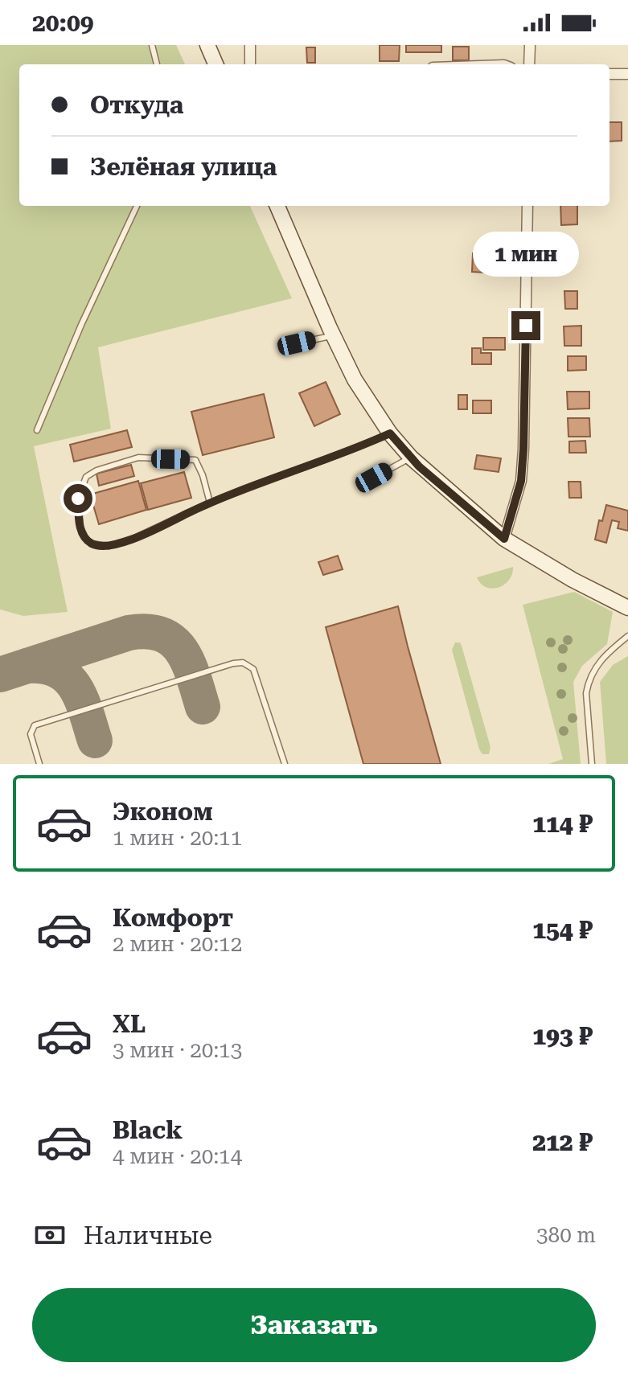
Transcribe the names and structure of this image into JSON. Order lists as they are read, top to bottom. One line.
{"page":{"status":"20:09","banner":["Откуда","Зелёная улица"],"bubble":"1 мин","list":[{"name":"Эконом","note":"1 мин · 20:11","value":"114 ₽"},{"name":"Комфорт","note":"2 мин · 20:12","value":"154 ₽"},{"name":"XL","note":"3 мин · 20:13","value":"193 ₽"},{"name":"Black","note":"4 мин · 20:14","value":"212 ₽"}],"pay":["Наличные","380 m"],"buttons":"Заказать"}}
